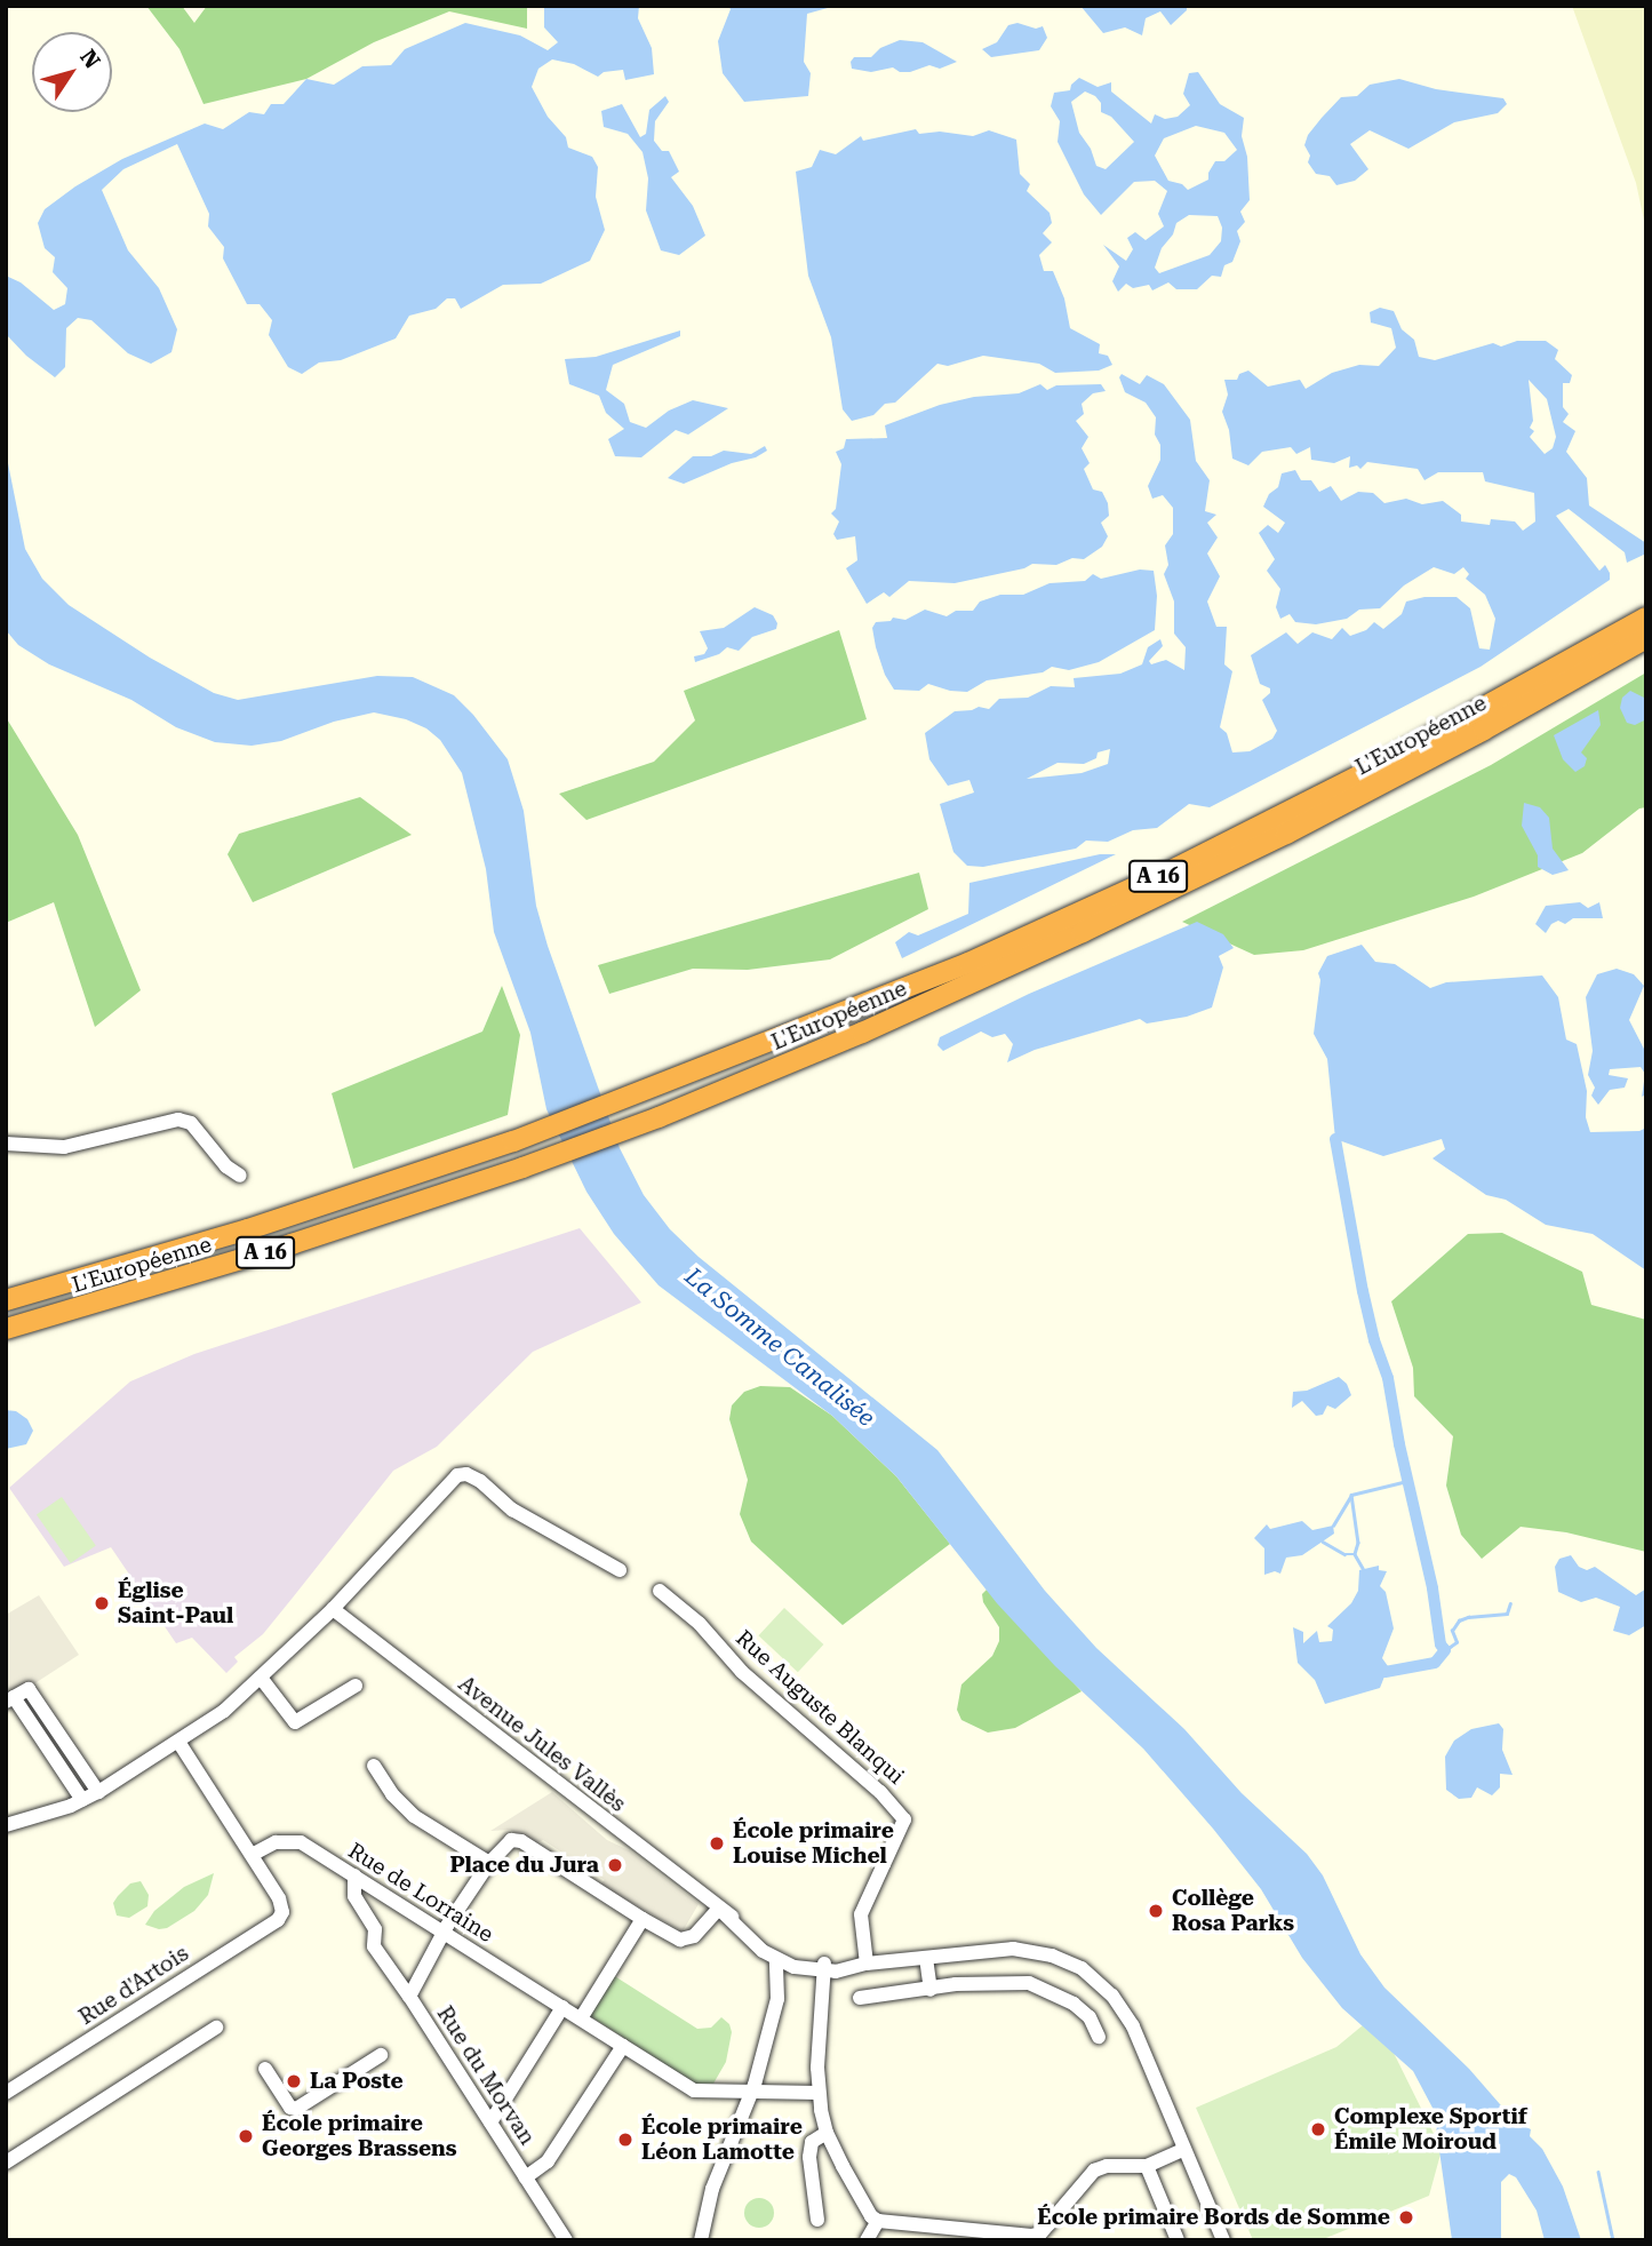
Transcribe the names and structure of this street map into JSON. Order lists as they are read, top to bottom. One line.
{"streets":{"highway":["L'Européenne","A 16"],"street":["Rue Auguste Blanqui","Avenue Jules Vallès","Rue de Lorraine","Rue d'Artois","Rue du Morvan"]},"crossings":[["Rue de Lorraine","Rue d'Artois"],["Rue de Lorraine","Rue du Morvan"]],"water":["La Somme Canalisée"],"places":["Église Saint-Paul","École primaire Louise Michel","Place du Jura","Collège Rosa Parks","La Poste","Complexe Sportif Émile Moiroud","École primaire Georges Brassens","École primaire Léon Lamotte","École primaire Bords de Somme"],"north":"top right"}
